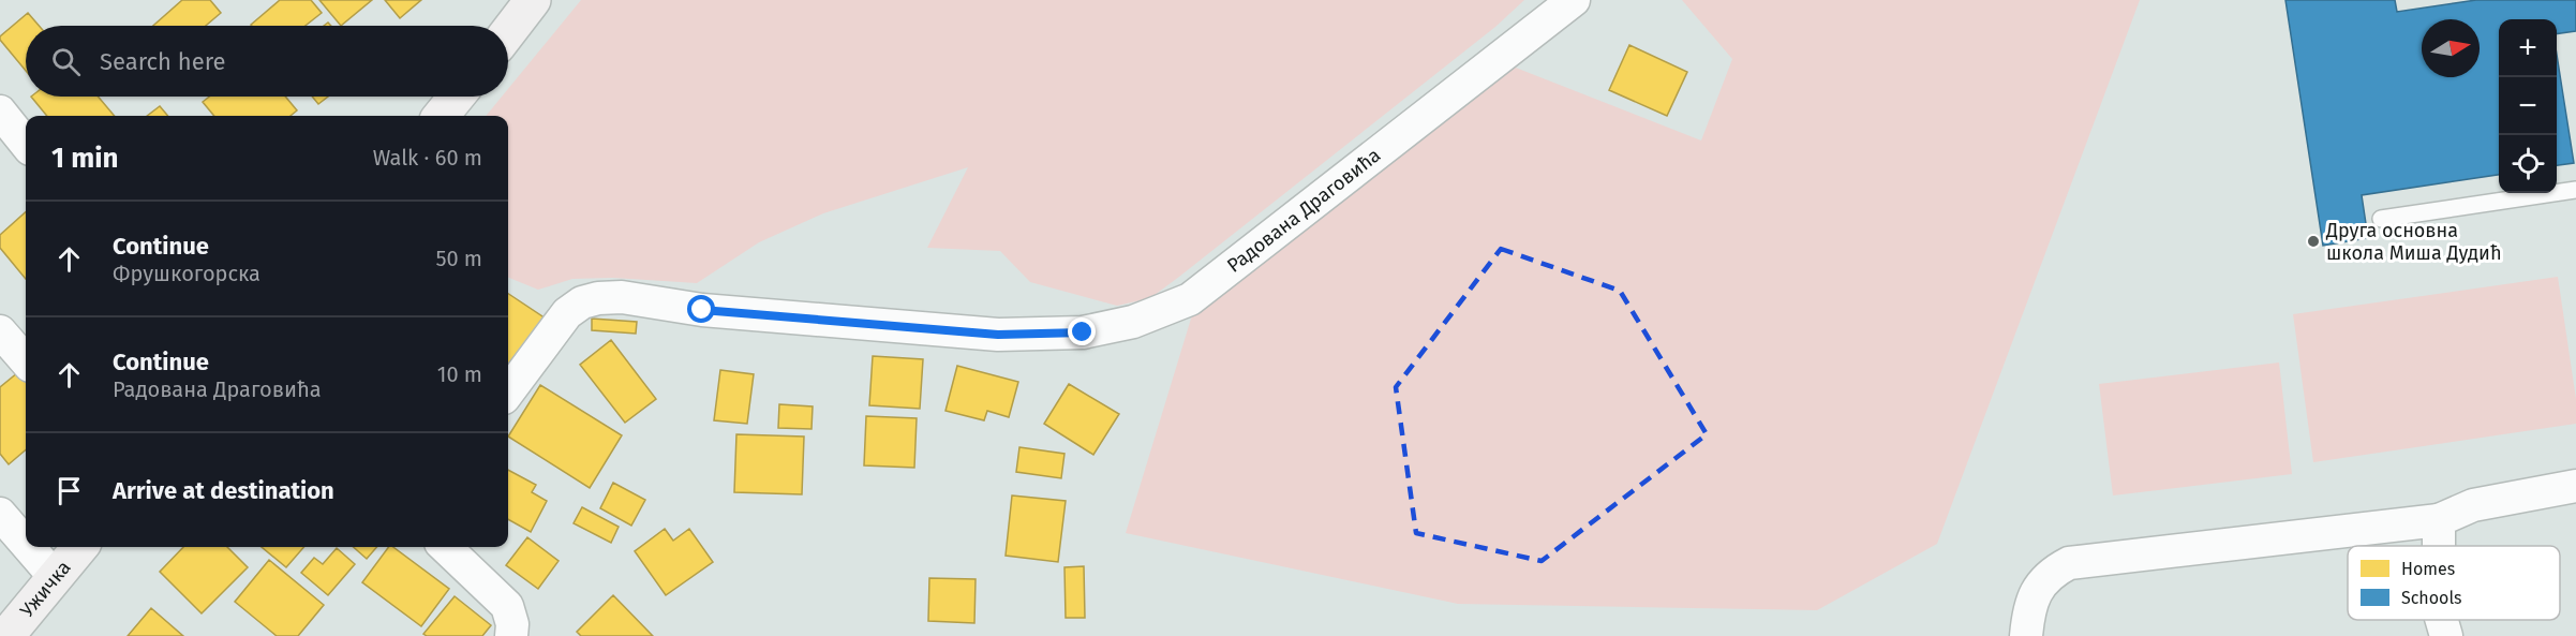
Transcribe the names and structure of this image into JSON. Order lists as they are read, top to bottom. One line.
{"streets":{"main road":["Ужичка"],"street":["Радована Драговића"]},"places":["Друга основна школа Миша Дудић"],"legend":["Homes","Schools"],"north":"right","page":{"map_buttons":["+","−"],"search":"Search here","heading":["1 min","Walk · 60 m"],"list":[["Continue","Фрушкогорска","50 m"],["Continue","Радована Драговића","10 m"],"Arrive at destination"]}}
